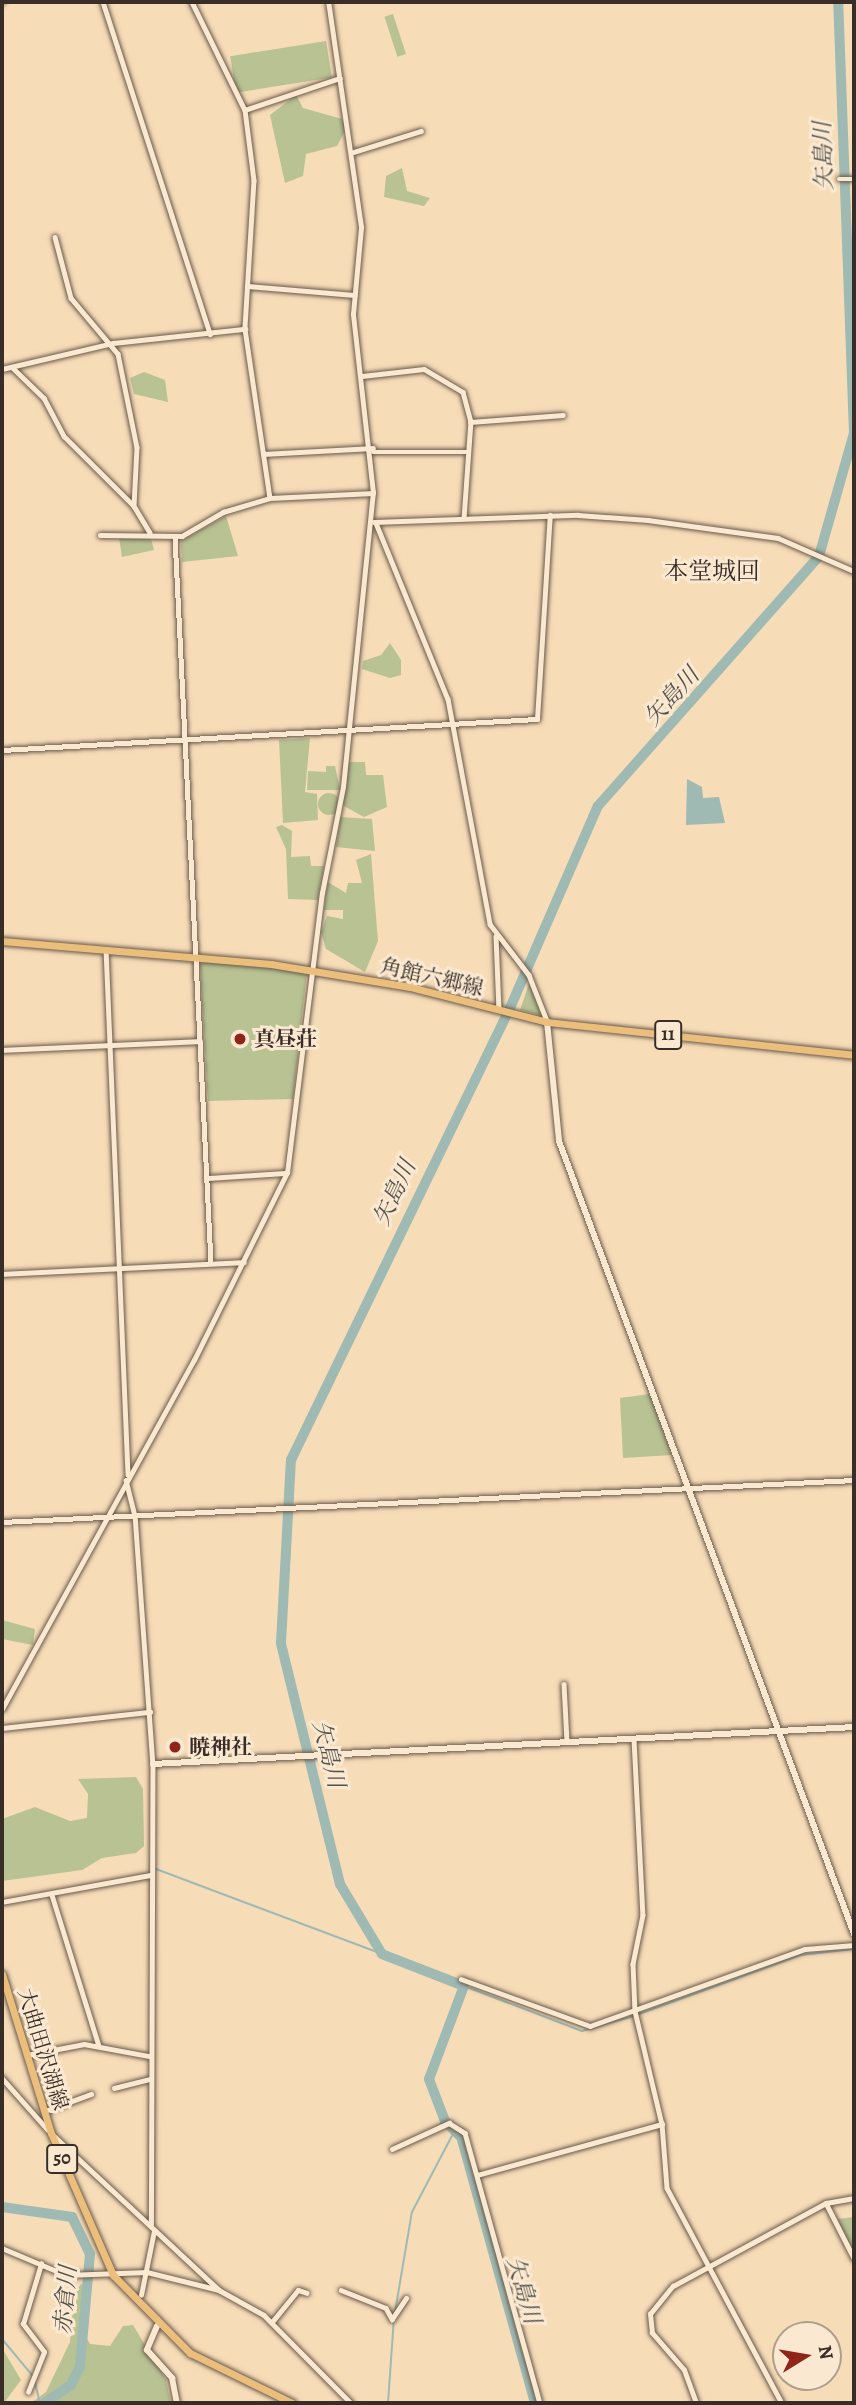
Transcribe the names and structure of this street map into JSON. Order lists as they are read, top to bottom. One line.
{"streets":{"main road":["角館六郷線","11","大曲田沢湖線","50"]},"districts":["本堂城回"],"water":["矢島川","赤倉川"],"places":["真昼荘","暁神社"],"north":"right"}
